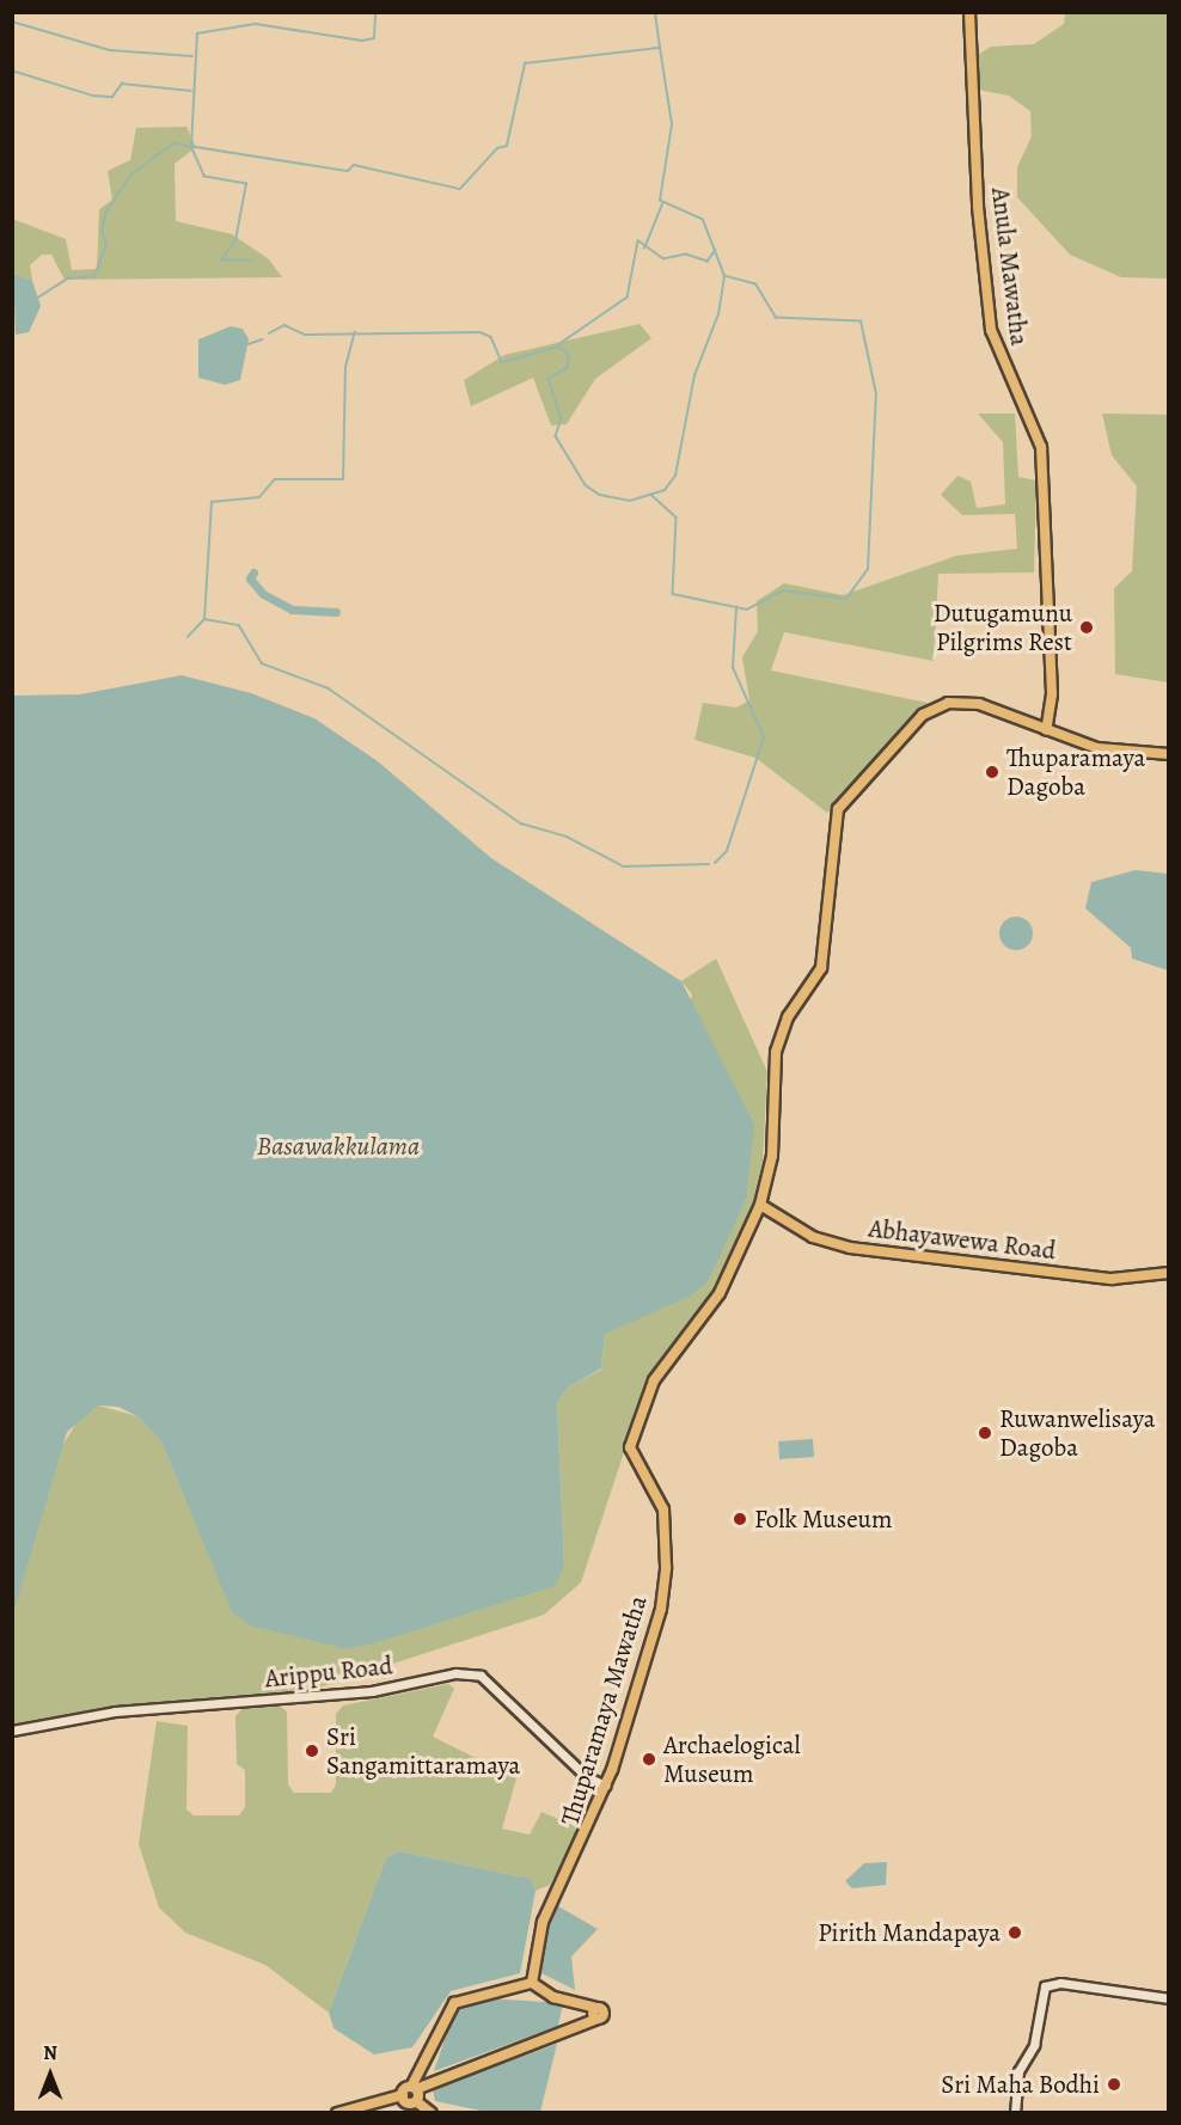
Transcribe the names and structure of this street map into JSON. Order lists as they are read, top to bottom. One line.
{"streets":{"main road":["Anula Mawatha","Abhayawewa Road","Thuparamaya Mawatha"],"street":["Arippu Road"]},"crossings":[["Anula Mawatha","Thuparamaya Mawatha"],["Abhayawewa Road","Thuparamaya Mawatha"],["Arippu Road","Thuparamaya Mawatha"]],"water":["Basawakkulama"],"places":["Dutugamunu Pilgrims Rest","Thuparamaya Dagoba","Ruwanwelisaya Dagoba","Folk Museum","Sri Sangamittaramaya","Archaelogical Museum","Pirith Mandapaya","Sri Maha Bodhi"],"north":"top"}
